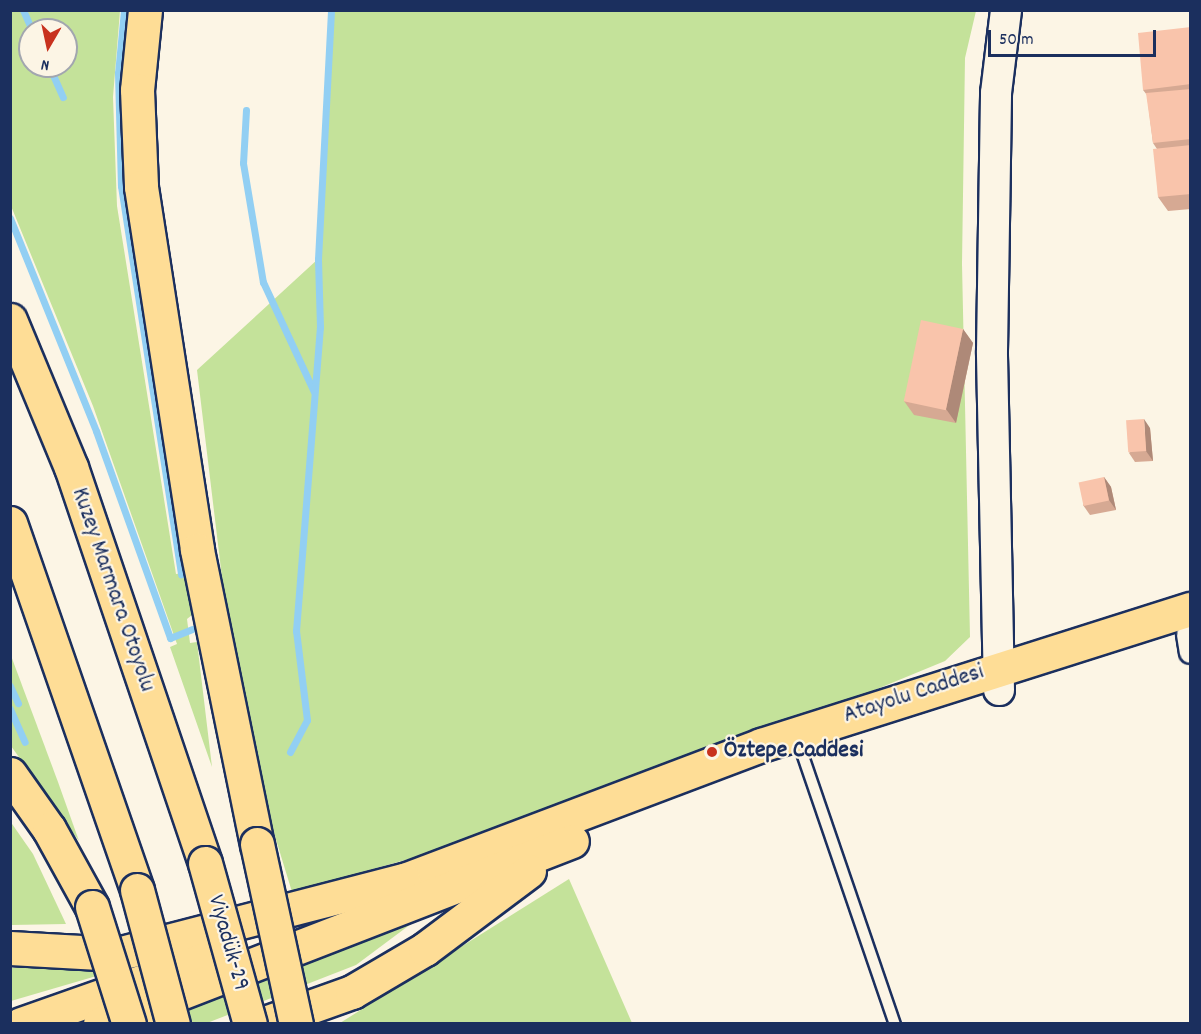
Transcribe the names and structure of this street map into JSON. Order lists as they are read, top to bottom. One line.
{"streets":{"main road":["Kuzey Marmara Otoyolu","Atayolu Caddesi","Viyadük-29"]},"crossings":[["Kuzey Marmara Otoyolu","Viyadük-29"]],"places":["Öztepe Caddesi"],"scale_bar":"50 m","north":"bottom"}
